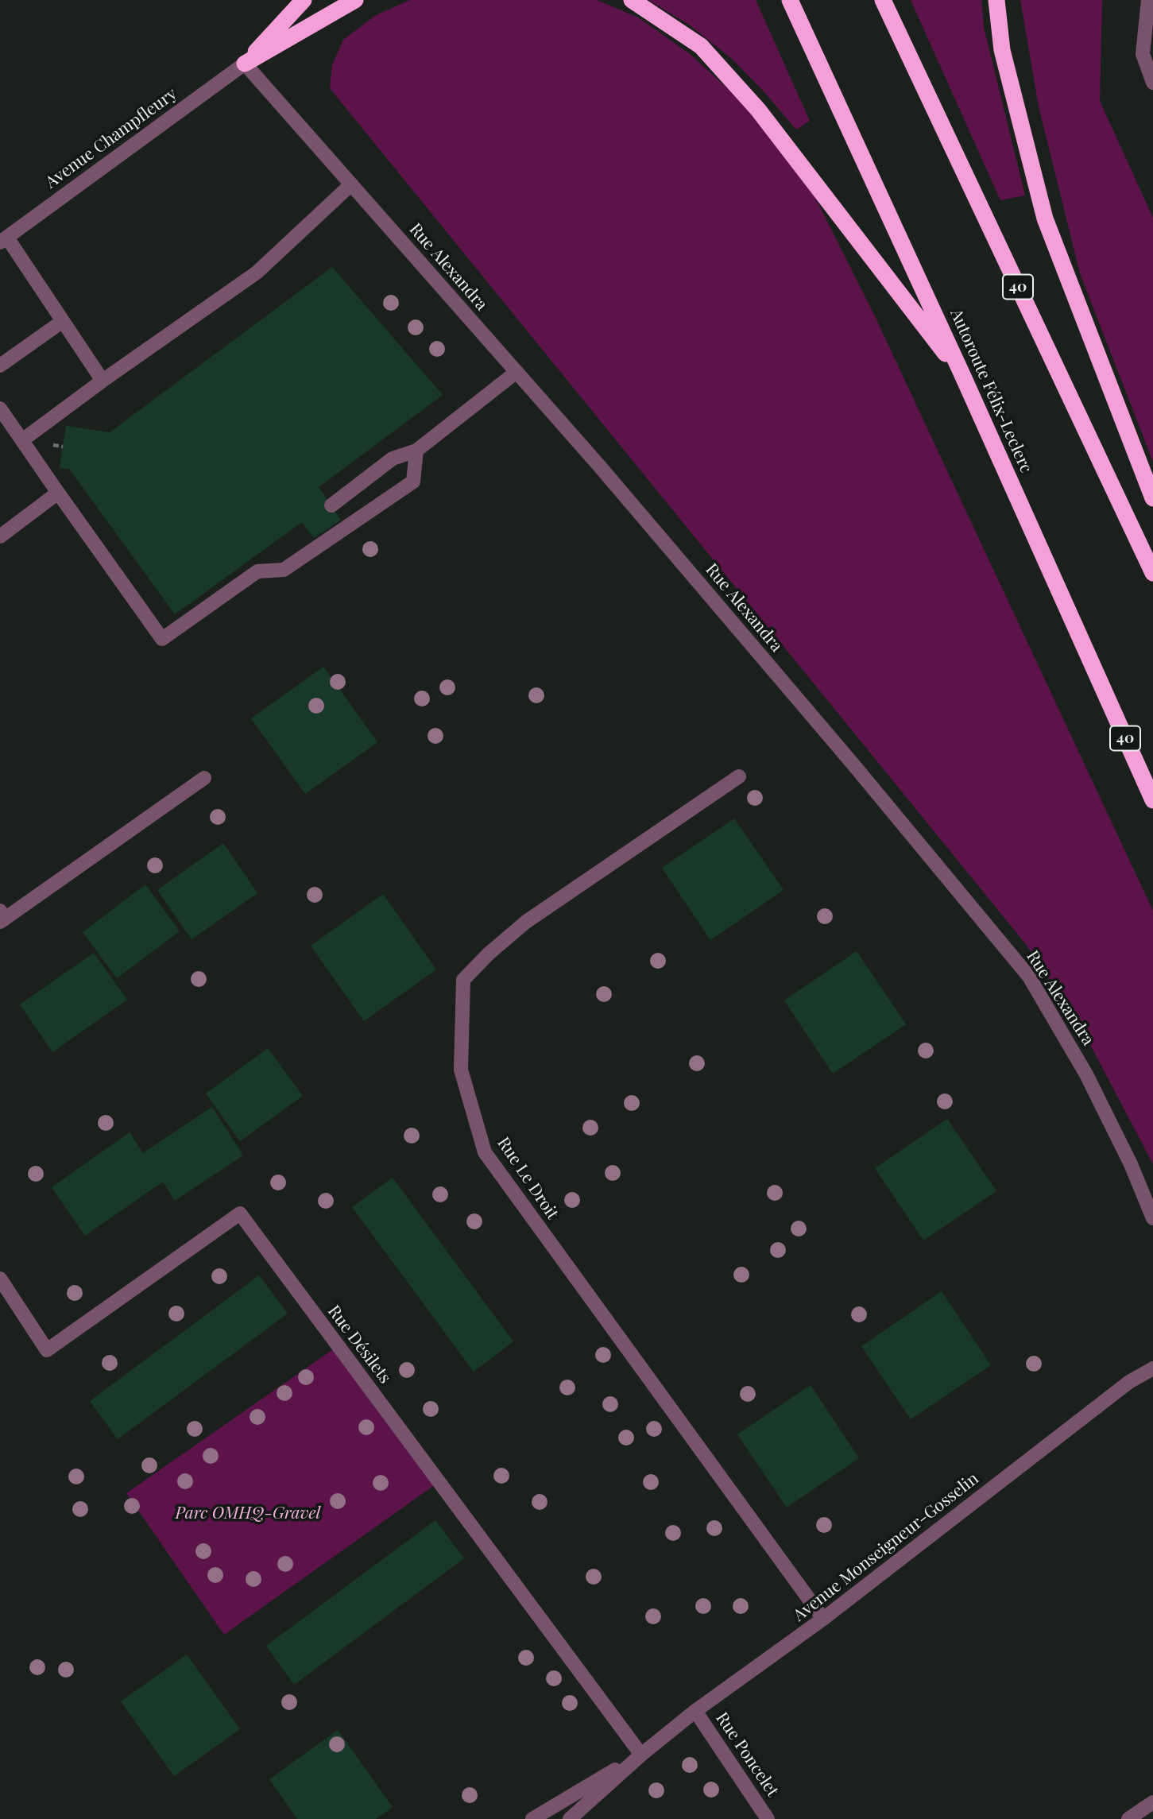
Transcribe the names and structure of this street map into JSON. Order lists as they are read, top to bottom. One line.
{"streets":{"highway":["40","Autoroute Félix-Leclerc"],"street":["Avenue Champfleury","Rue Alexandra","Rue Le Droit","Rue Désilets","Avenue Monseigneur-Gosselin","Rue Poncelet"]},"crossings":[["Avenue Champfleury","Rue Alexandra"],["Rue Le Droit","Avenue Monseigneur-Gosselin"],["Rue Désilets","Avenue Monseigneur-Gosselin"],["Avenue Monseigneur-Gosselin","Rue Poncelet"]],"parks":["Parc OMHQ-Gravel"]}
